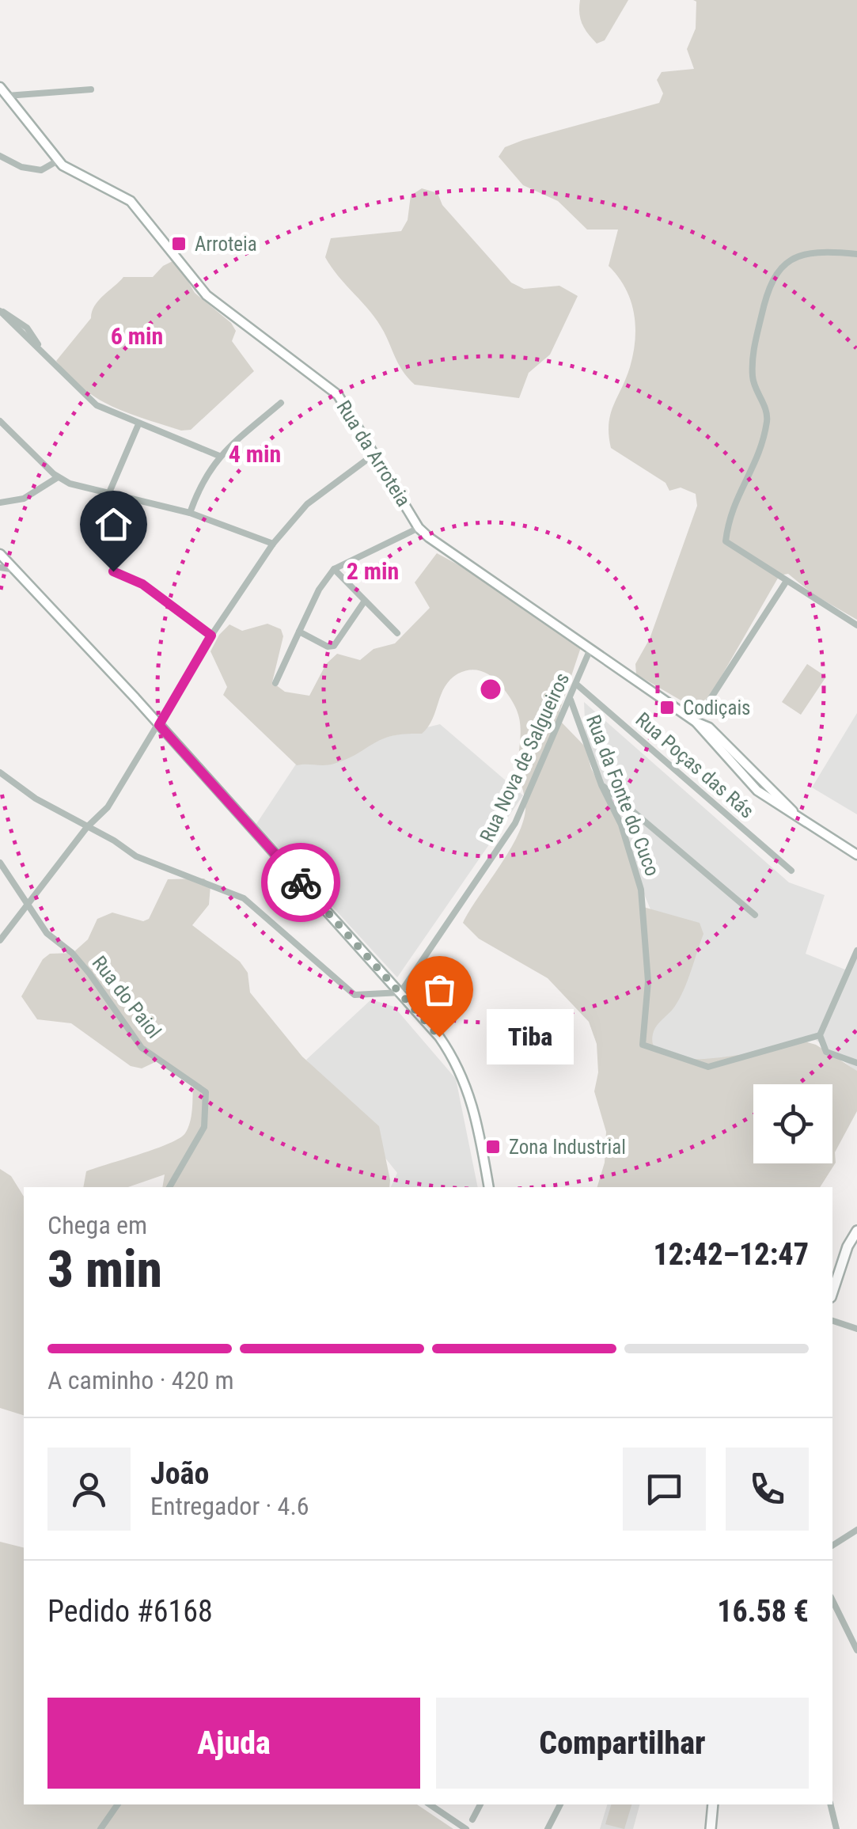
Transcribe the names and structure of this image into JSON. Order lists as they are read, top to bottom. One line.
{"streets":{"main road":["Rua da Arroteia"],"street":["Rua Nova de Salgueiros","Rua Poças das Rás","Rua da Fonte do Cuco","Rua do Paiol"]},"crossings":[["Rua da Arroteia","Rua Nova de Salgueiros"],["Rua Nova de Salgueiros","Rua Poças das Rás"],["Rua Nova de Salgueiros","Rua da Fonte do Cuco"]],"places":{"transit":["Arroteia","Codiçais","Zona Industrial"],"other":["Tiba"]},"page":{"bubble":"Tiba","heading":["3 min","Chega em","12:42–12:47"],"panel":["João","Entregador · 4.6","Pedido #6168","16.58 €"],"bar":"A caminho · 420 m","buttons":["Ajuda","Compartilhar"]},"rings":["6 min","4 min","2 min"]}
